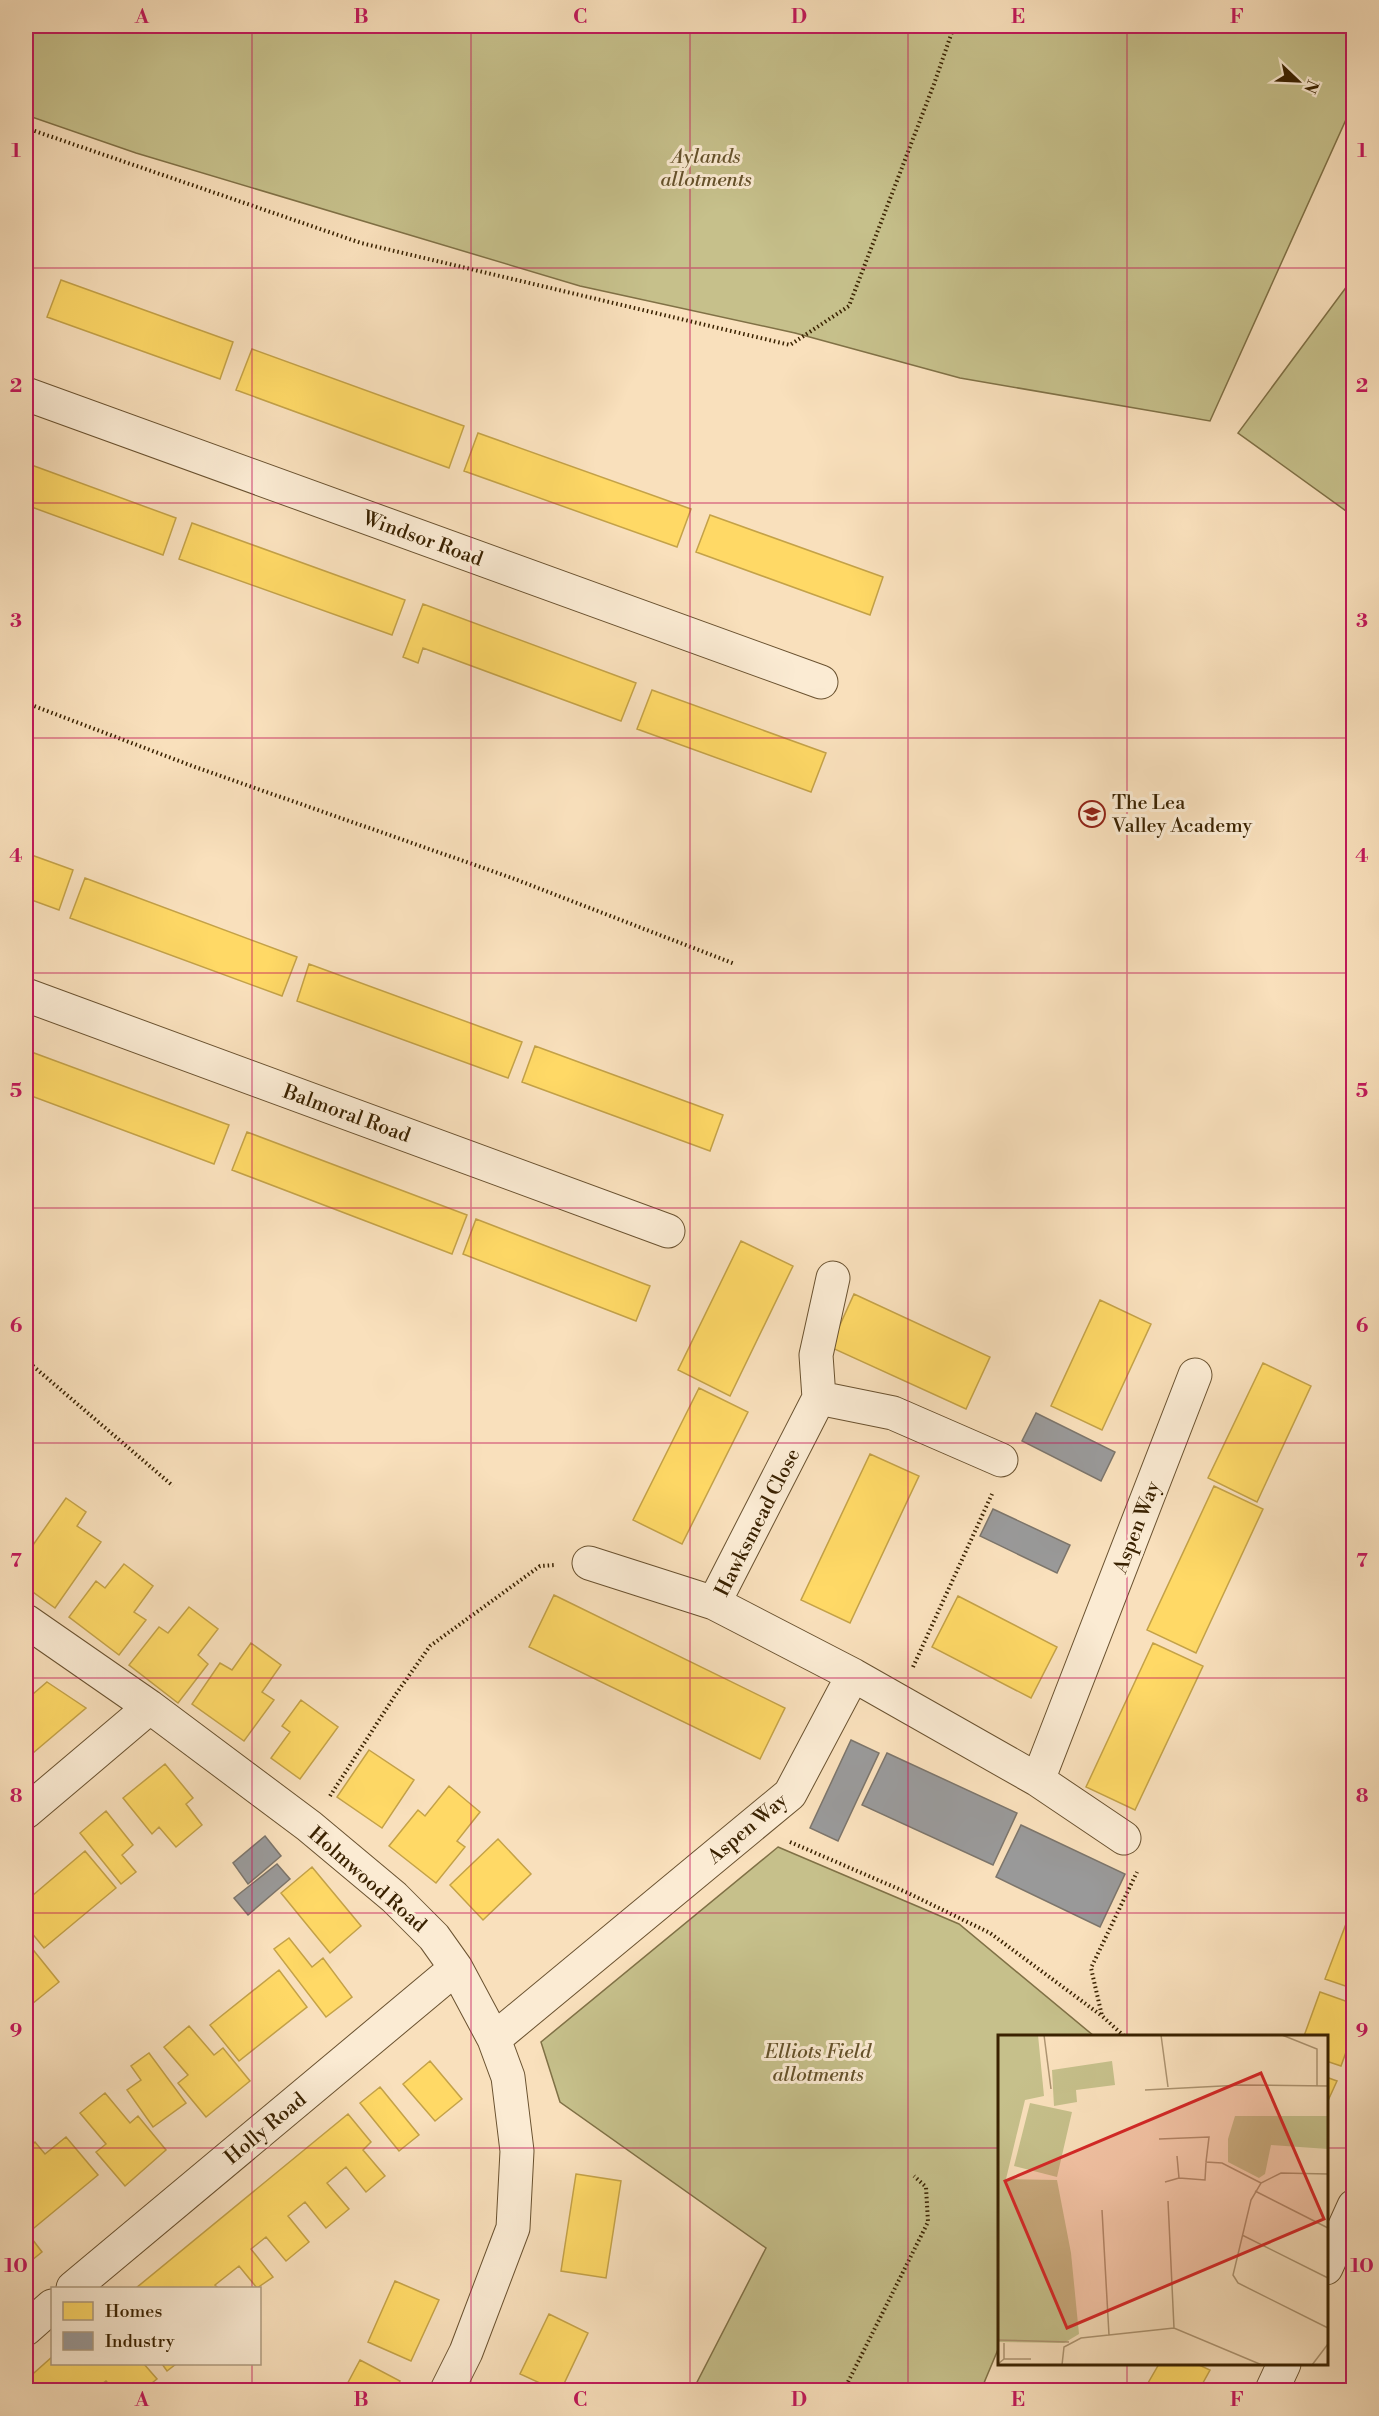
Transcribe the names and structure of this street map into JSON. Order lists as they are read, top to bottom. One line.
{"streets":{"street":["Windsor Road","Balmoral Road","Hawksmead Close","Aspen Way","Holmwood Road","Holly Road"]},"crossings":[["Hawksmead Close","Aspen Way"],["Aspen Way","Holmwood Road"],["Holmwood Road","Holly Road"]],"parks":["Aylands allotments","Elliots Field allotments"],"places":{"school or university":["The Lea Valley Academy"]},"legend":["Homes","Industry"],"north":"bottom right","grid":{"columns":["A","B","C","D","E","F"],"rows":["1","2","3","4","5","6","7","8","9","10"]}}
